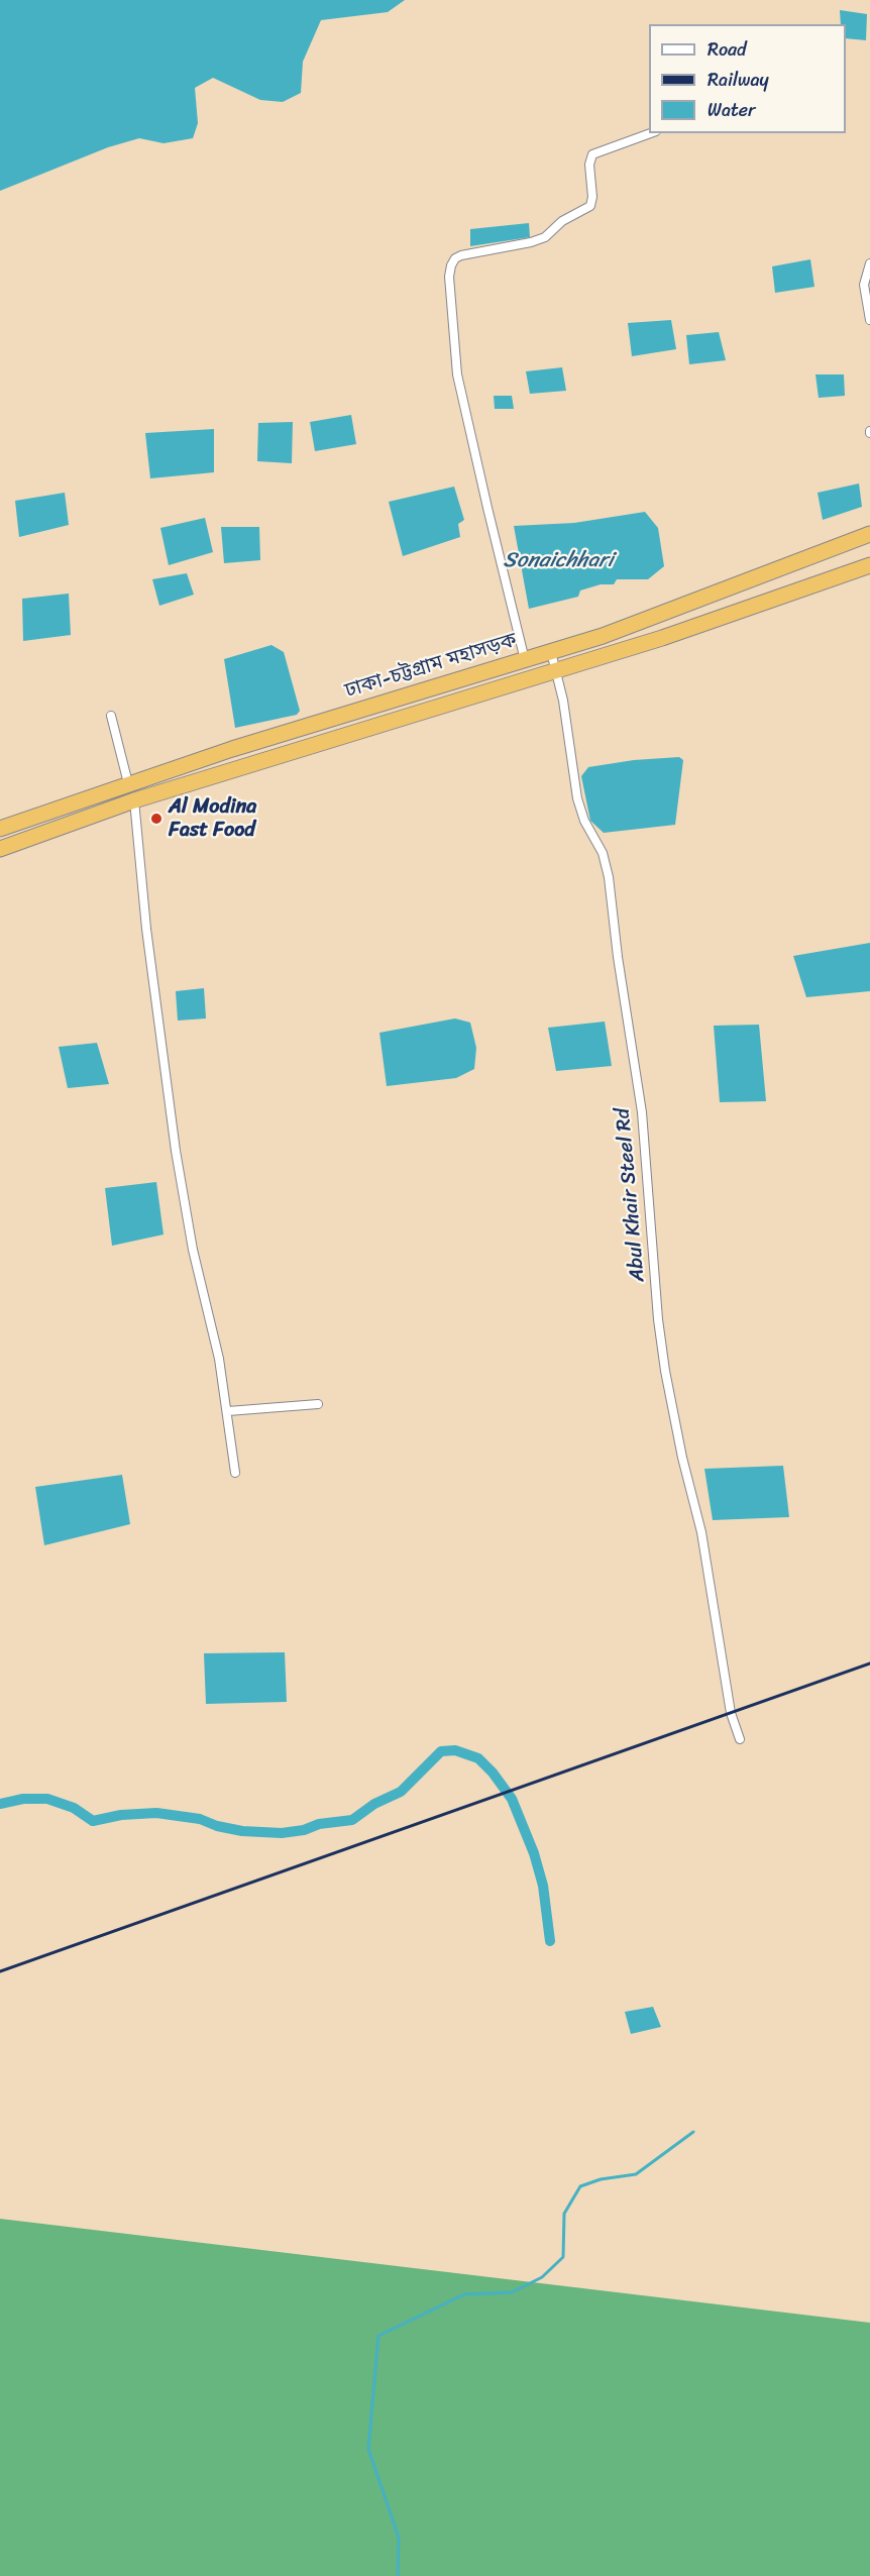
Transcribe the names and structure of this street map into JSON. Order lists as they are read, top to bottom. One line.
{"streets":{"highway":["ঢাকা-চট্টগ্রাম মহাসড়ক"],"street":["Abul Khair Steel Rd"]},"crossings":[["ঢাকা-চট্টগ্রাম মহাসড়ক","Abul Khair Steel Rd"]],"water":["Sonaichhari"],"places":["Al Modina Fast Food"],"legend":["Road","Railway","Water"]}
